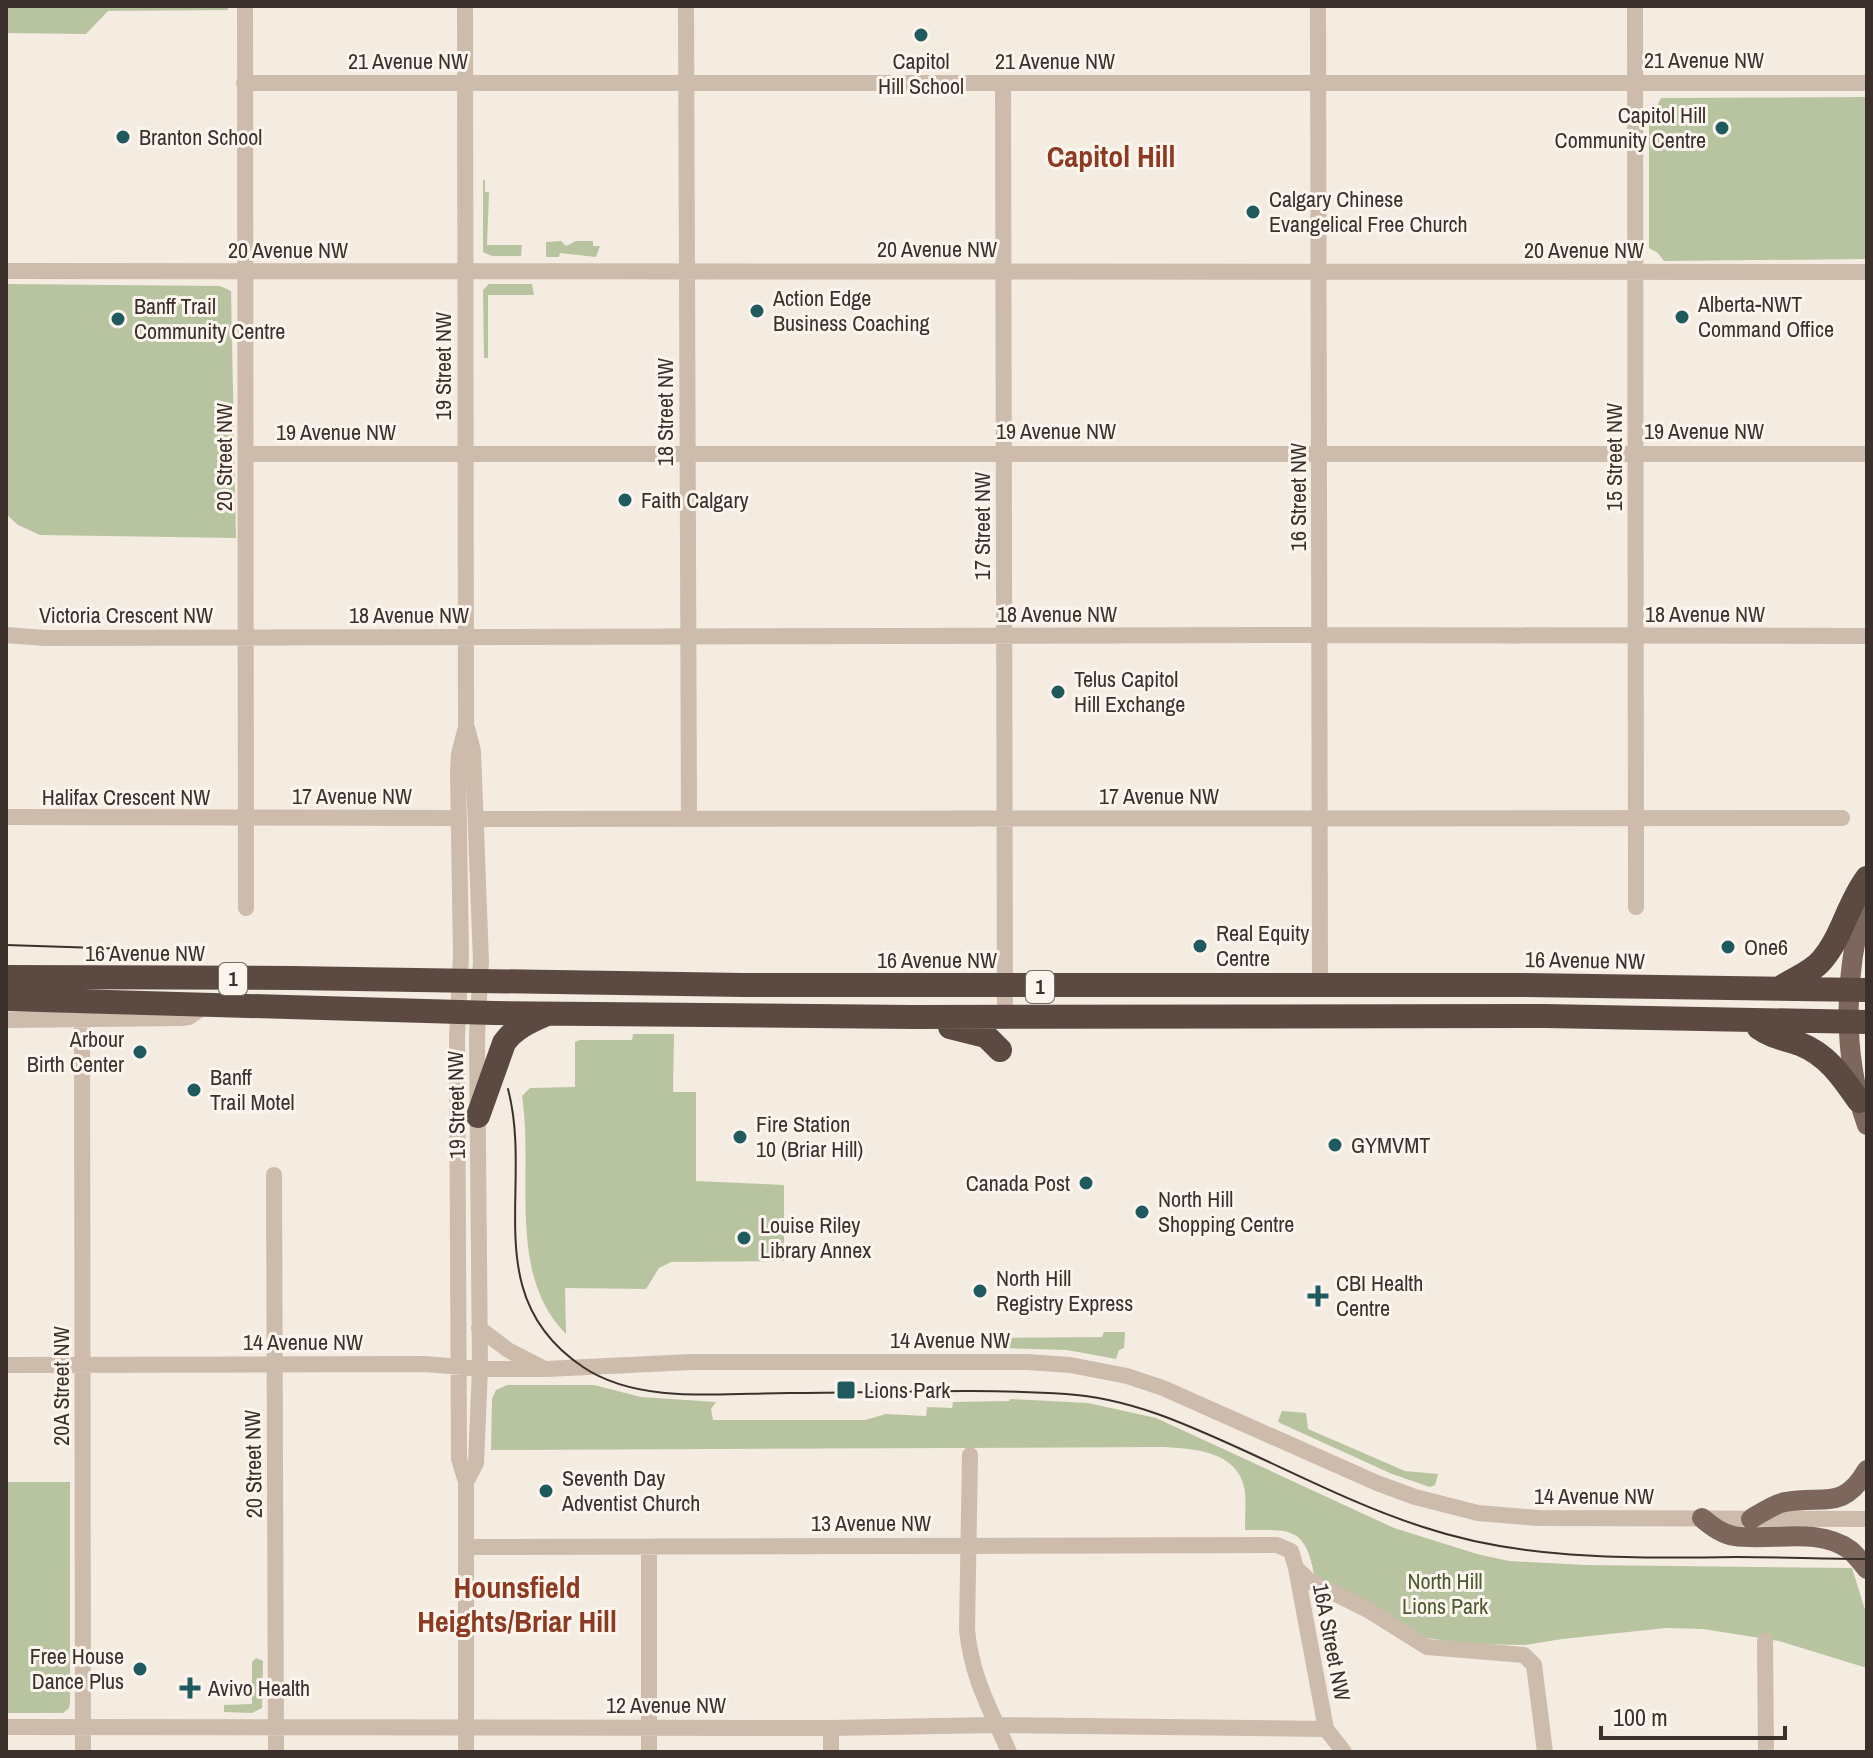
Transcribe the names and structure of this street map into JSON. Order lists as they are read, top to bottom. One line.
{"streets":{"highway":["16 Avenue NW","1"],"street":["21 Avenue NW","20 Avenue NW","19 Street NW","18 Street NW","19 Avenue NW","20 Street NW","15 Street NW","16 Street NW","17 Street NW","18 Avenue NW","Victoria Crescent NW","17 Avenue NW","Halifax Crescent NW","14 Avenue NW","20A Street NW","13 Avenue NW","16A Street NW","12 Avenue NW"]},"crossings":[["21 Avenue NW","19 Street NW"],["21 Avenue NW","18 Street NW"],["21 Avenue NW","20 Street NW"],["21 Avenue NW","15 Street NW"],["21 Avenue NW","16 Street NW"],["21 Avenue NW","17 Street NW"],["20 Avenue NW","19 Street NW"],["20 Avenue NW","18 Street NW"],["20 Avenue NW","20 Street NW"],["20 Avenue NW","15 Street NW"],["20 Avenue NW","16 Street NW"],["20 Avenue NW","17 Street NW"],["19 Street NW","19 Avenue NW"],["19 Street NW","18 Avenue NW"],["19 Street NW","17 Avenue NW"],["19 Street NW","16 Avenue NW"],["19 Street NW","1"],["19 Street NW","14 Avenue NW"],["19 Street NW","13 Avenue NW"],["19 Street NW","12 Avenue NW"],["18 Street NW","19 Avenue NW"],["18 Street NW","18 Avenue NW"],["18 Street NW","17 Avenue NW"],["19 Avenue NW","20 Street NW"],["19 Avenue NW","15 Street NW"],["19 Avenue NW","16 Street NW"],["19 Avenue NW","17 Street NW"],["20 Street NW","18 Avenue NW"],["20 Street NW","Victoria Crescent NW"],["20 Street NW","17 Avenue NW"],["20 Street NW","Halifax Crescent NW"],["20 Street NW","14 Avenue NW"],["20 Street NW","12 Avenue NW"],["15 Street NW","18 Avenue NW"],["15 Street NW","17 Avenue NW"],["16 Street NW","18 Avenue NW"],["16 Street NW","17 Avenue NW"],["16 Street NW","16 Avenue NW"],["17 Street NW","18 Avenue NW"],["17 Street NW","17 Avenue NW"],["17 Street NW","16 Avenue NW"],["17 Street NW","1"],["18 Avenue NW","Victoria Crescent NW"],["17 Avenue NW","Halifax Crescent NW"],["14 Avenue NW","20A Street NW"],["20A Street NW","12 Avenue NW"],["13 Avenue NW","16A Street NW"],["16A Street NW","12 Avenue NW"]],"districts":["Capitol Hill","Hounsfield Heights/Briar Hill"],"parks":["North Hill Lions Park"],"places":{"other":["Capitol Hill School","Capitol Hill Community Centre","Branton School","Calgary Chinese Evangelical Free Church","Action Edge Business Coaching","Alberta-NWT Command Office","Banff Trail Community Centre","Faith Calgary","Telus Capitol Hill Exchange","Real Equity Centre","One6","Arbour Birth Center","Banff Trail Motel","Fire Station 10 (Briar Hill)","GYMVMT","Canada Post","North Hill Shopping Centre","Louise Riley Library Annex","North Hill Registry Express","Seventh Day Adventist Church","Free House Dance Plus"],"health":["CBI Health Centre","Avivo Health"],"transit":["Lions Park"]},"scale_bar":"100 m"}
